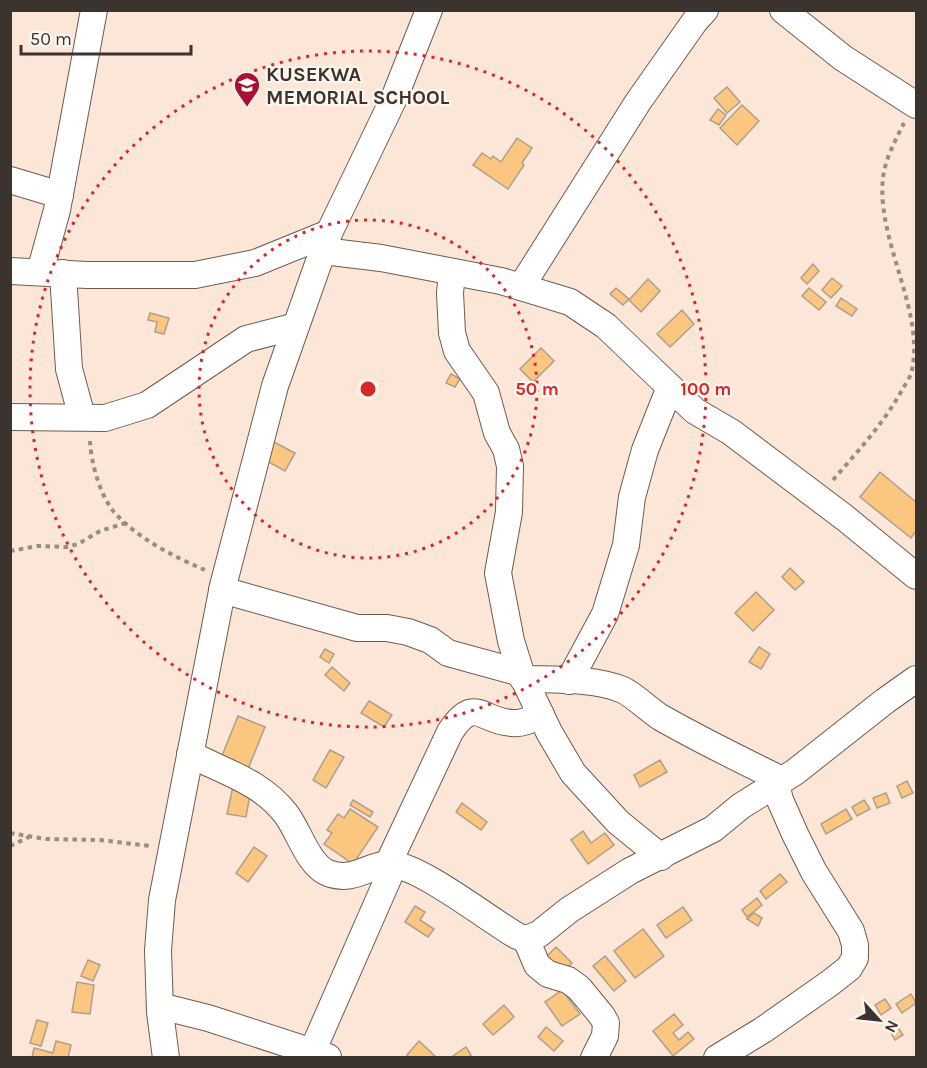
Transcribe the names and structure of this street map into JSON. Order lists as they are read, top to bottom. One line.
{"places":{"school or university":["KUSEKWA MEMORIAL SCHOOL"]},"scale_bar":"50 m","north":"bottom right","rings":["50 m","100 m"]}
